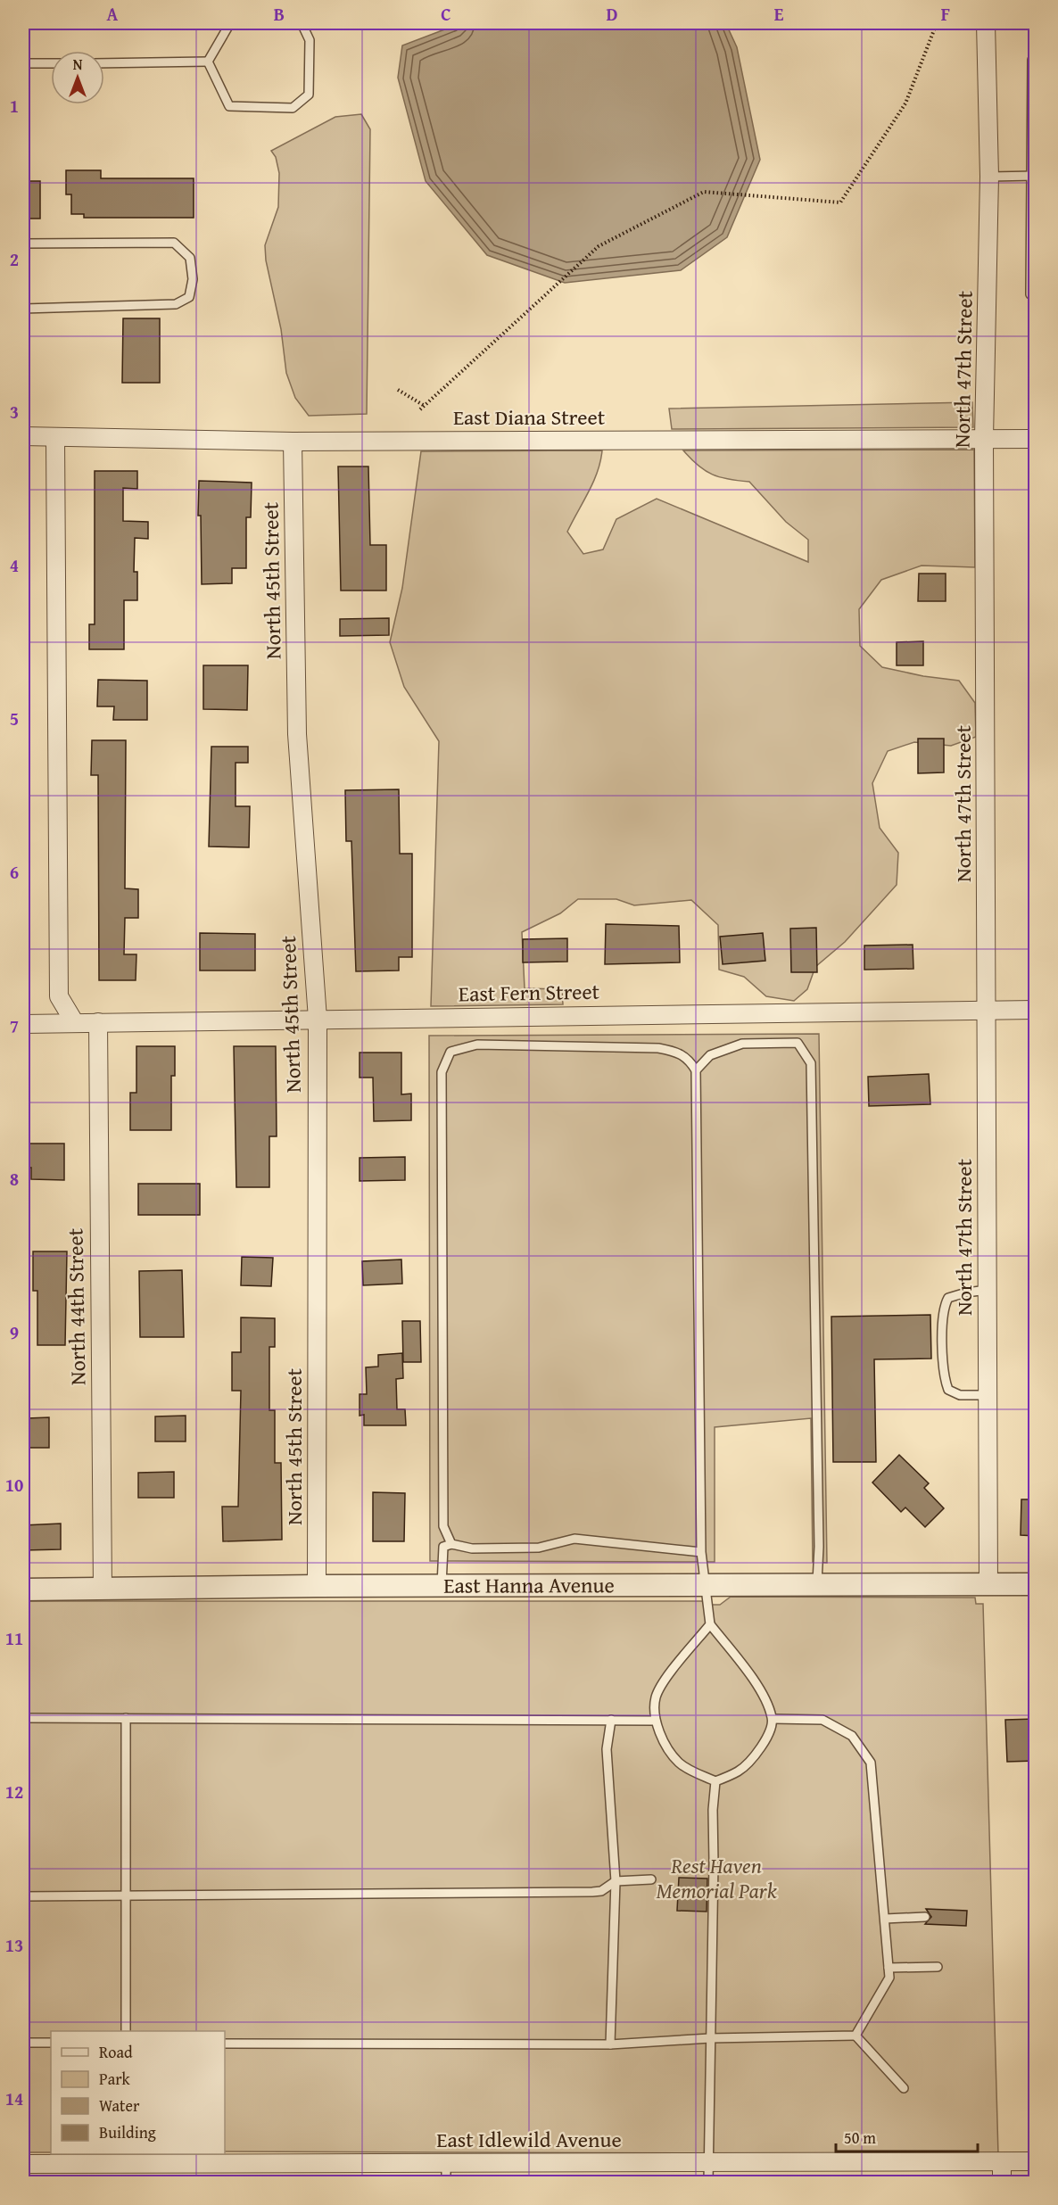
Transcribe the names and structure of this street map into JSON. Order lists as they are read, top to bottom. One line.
{"streets":{"street":["North 47th Street","East Diana Street","North 45th Street","East Fern Street","North 44th Street","East Hanna Avenue","East Idlewild Avenue"]},"crossings":[["North 47th Street","East Diana Street"],["North 47th Street","East Fern Street"],["North 47th Street","East Hanna Avenue"],["East Diana Street","North 45th Street"],["North 45th Street","East Fern Street"],["North 45th Street","East Hanna Avenue"],["East Fern Street","North 44th Street"],["North 44th Street","East Hanna Avenue"]],"parks":["Rest Haven Memorial Park"],"legend":["Road","Park","Water","Building"],"scale_bar":"50 m","north":"top","grid":{"columns":["A","B","C","D","E","F"],"rows":["1","2","3","4","5","6","7","8","9","10","11","12","13","14"]}}
